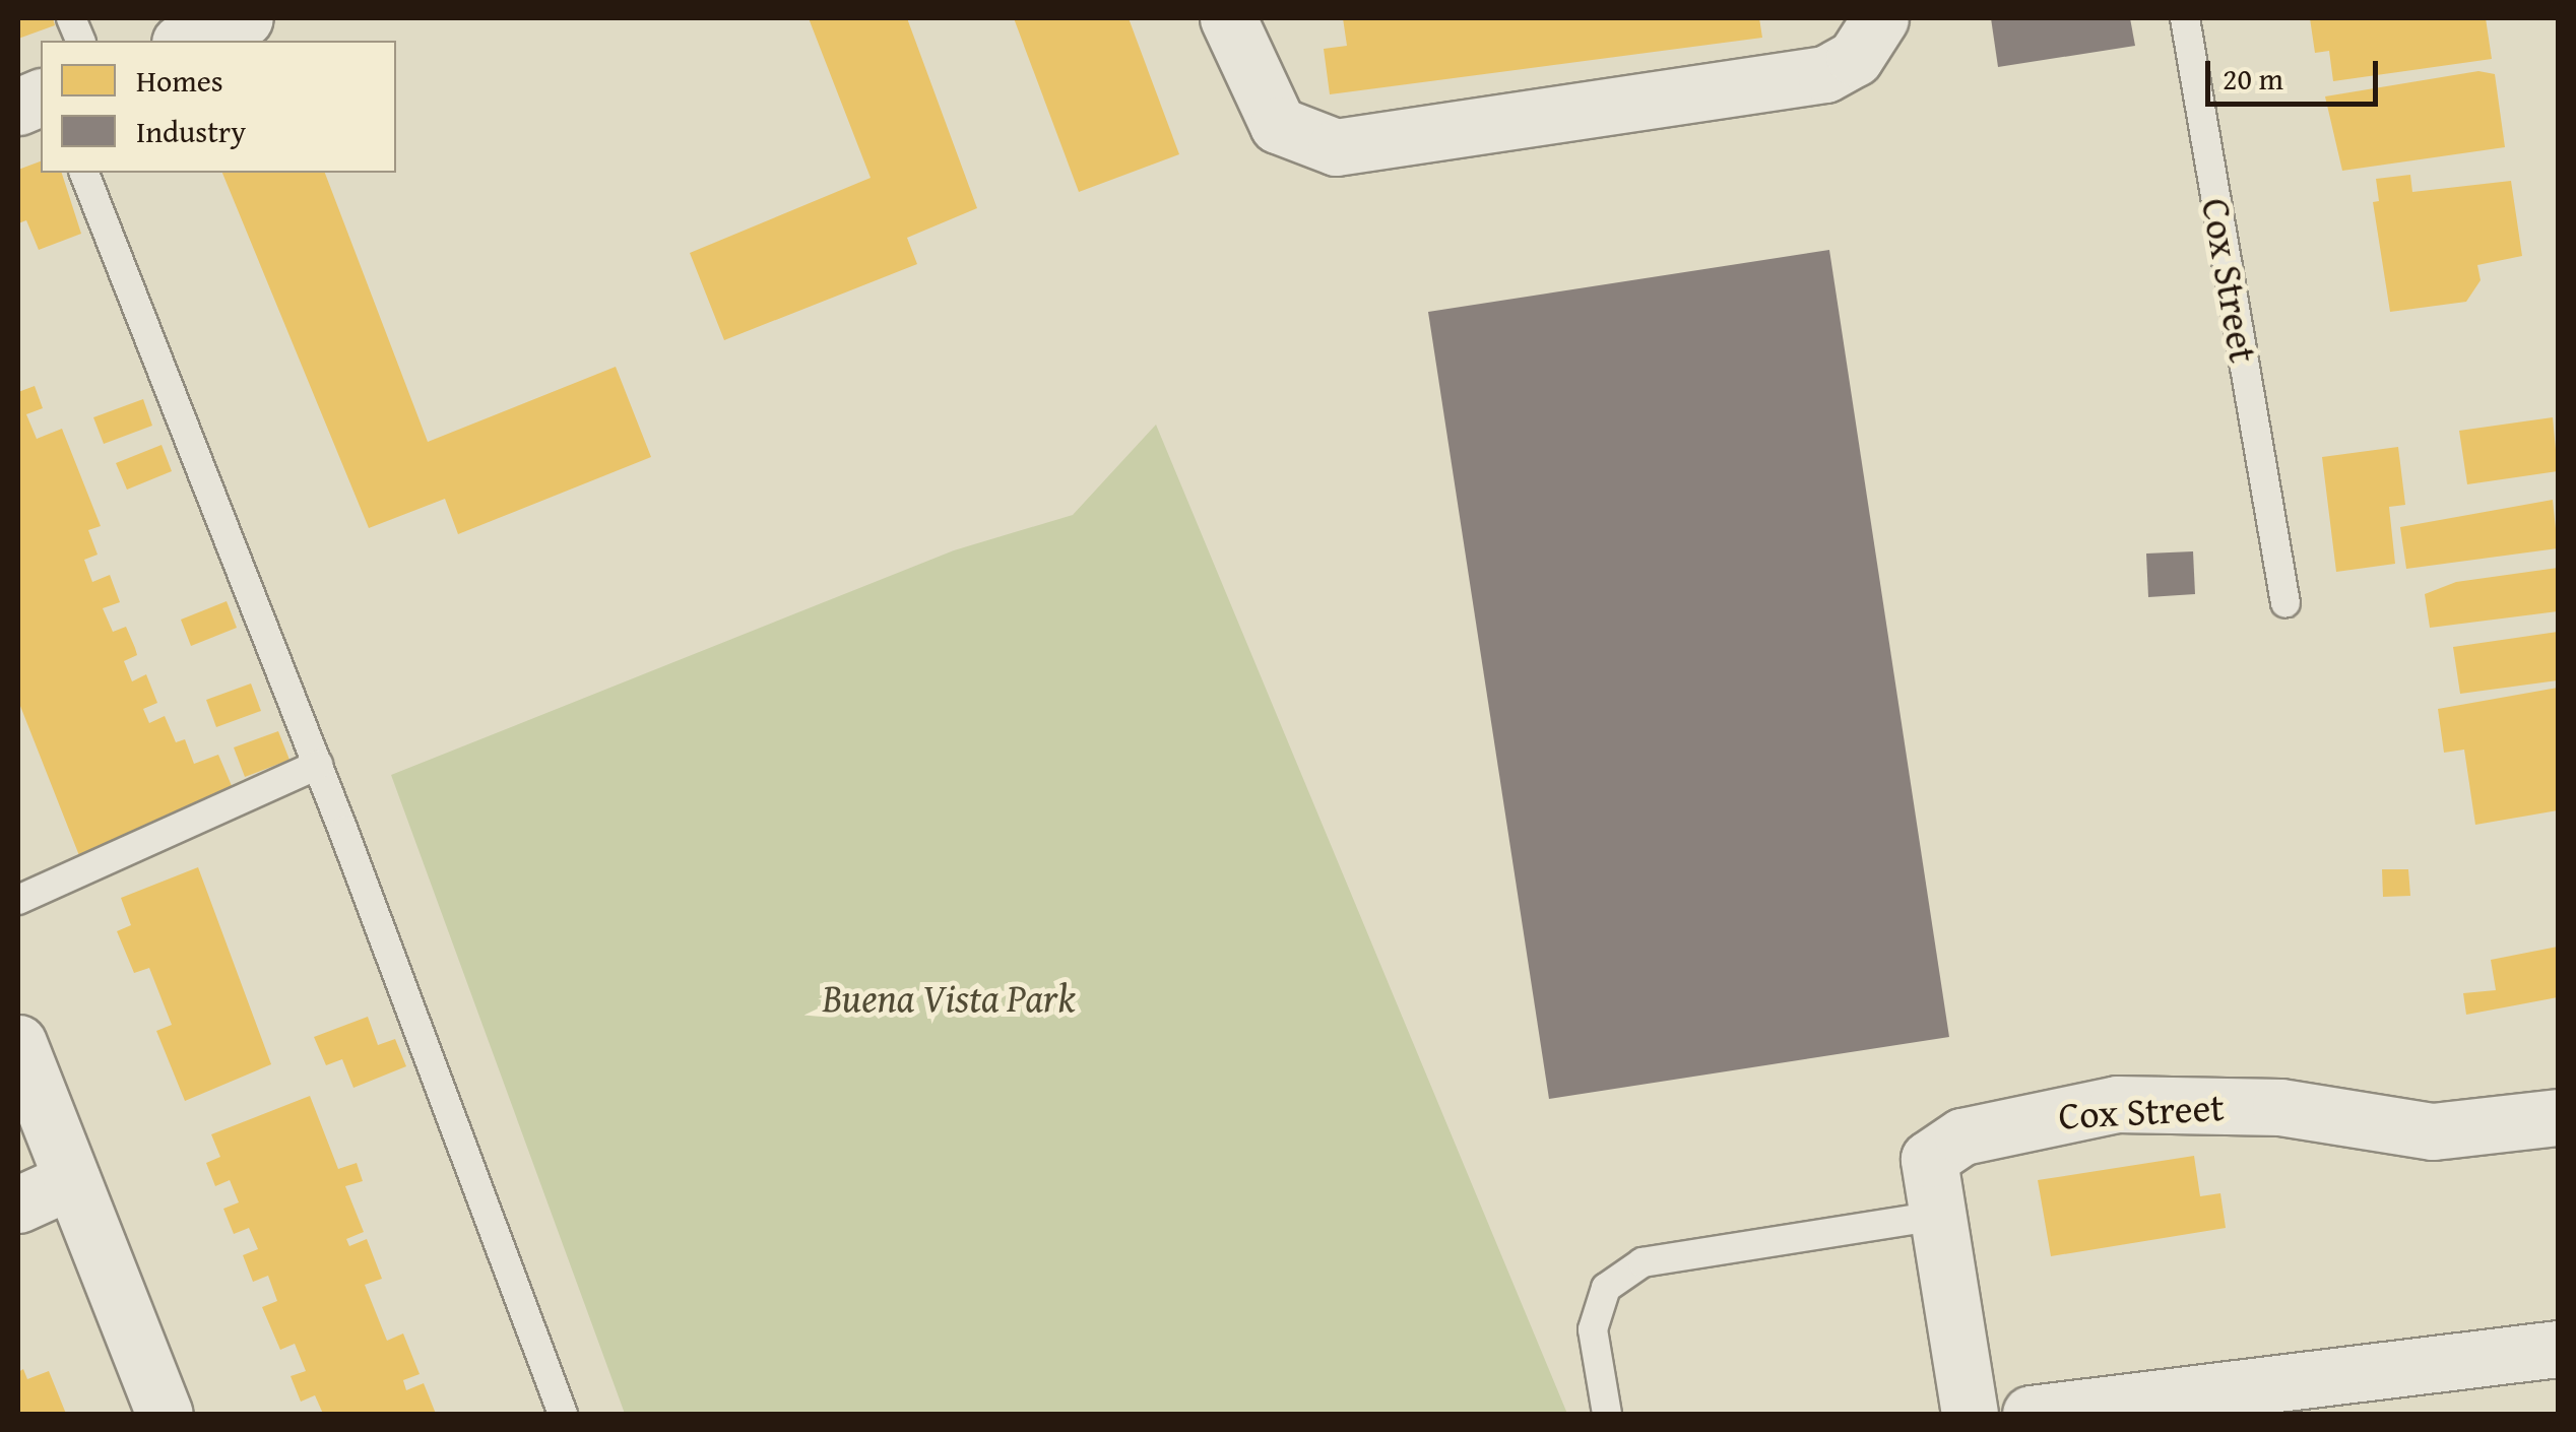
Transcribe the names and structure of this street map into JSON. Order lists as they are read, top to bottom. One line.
{"streets":{"street":["Cox Street"]},"parks":["Buena Vista Park"],"legend":["Homes","Industry"],"scale_bar":"20 m"}
